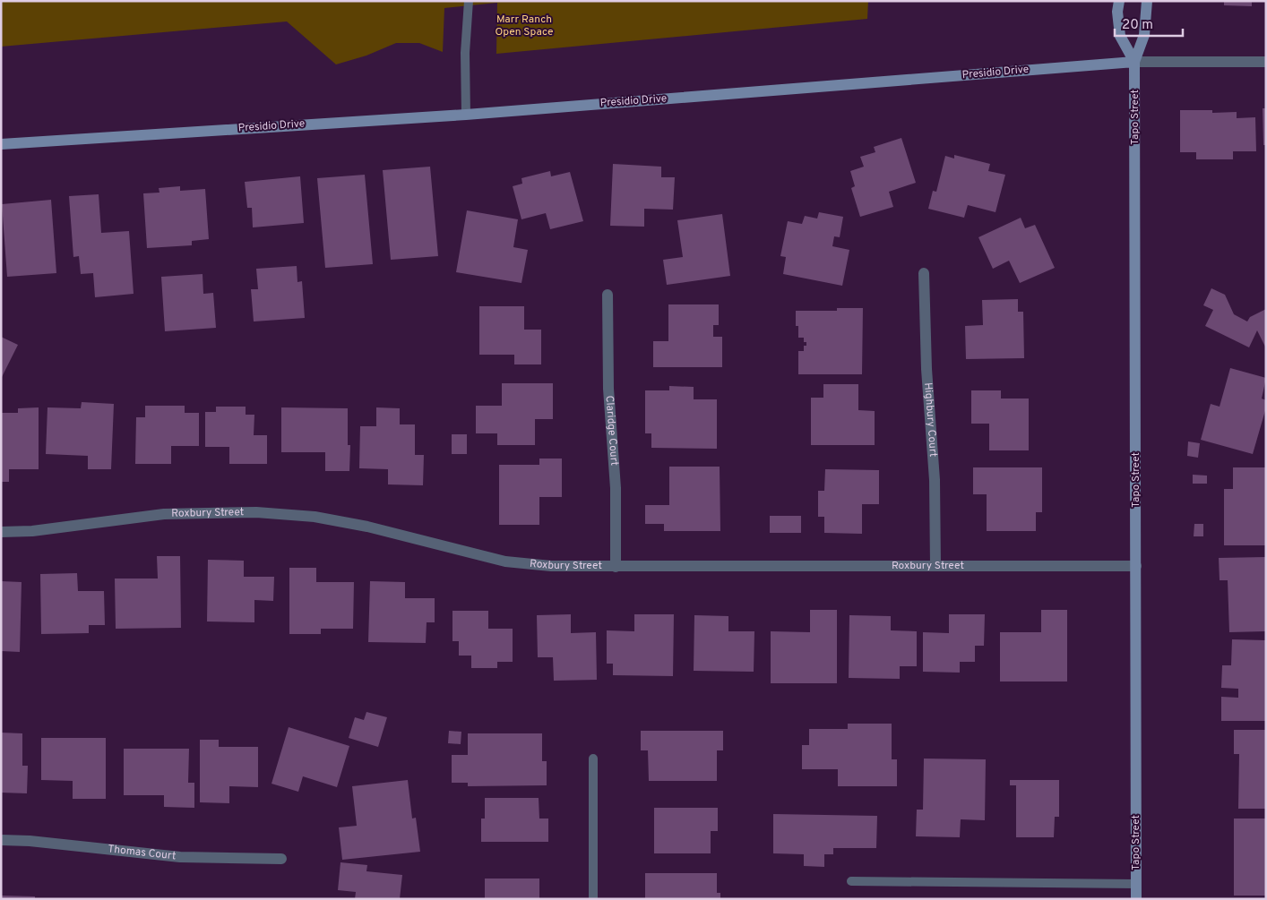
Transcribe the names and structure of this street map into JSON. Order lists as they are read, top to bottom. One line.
{"streets":{"street":["Presidio Drive","Tapo Street","Highbury Court","Claridge Court","Roxbury Street","Thomas Court"]},"crossings":[["Presidio Drive","Tapo Street"],["Tapo Street","Roxbury Street"],["Highbury Court","Roxbury Street"],["Claridge Court","Roxbury Street"]],"parks":["Marr Ranch Open Space"],"scale_bar":"20 m"}
